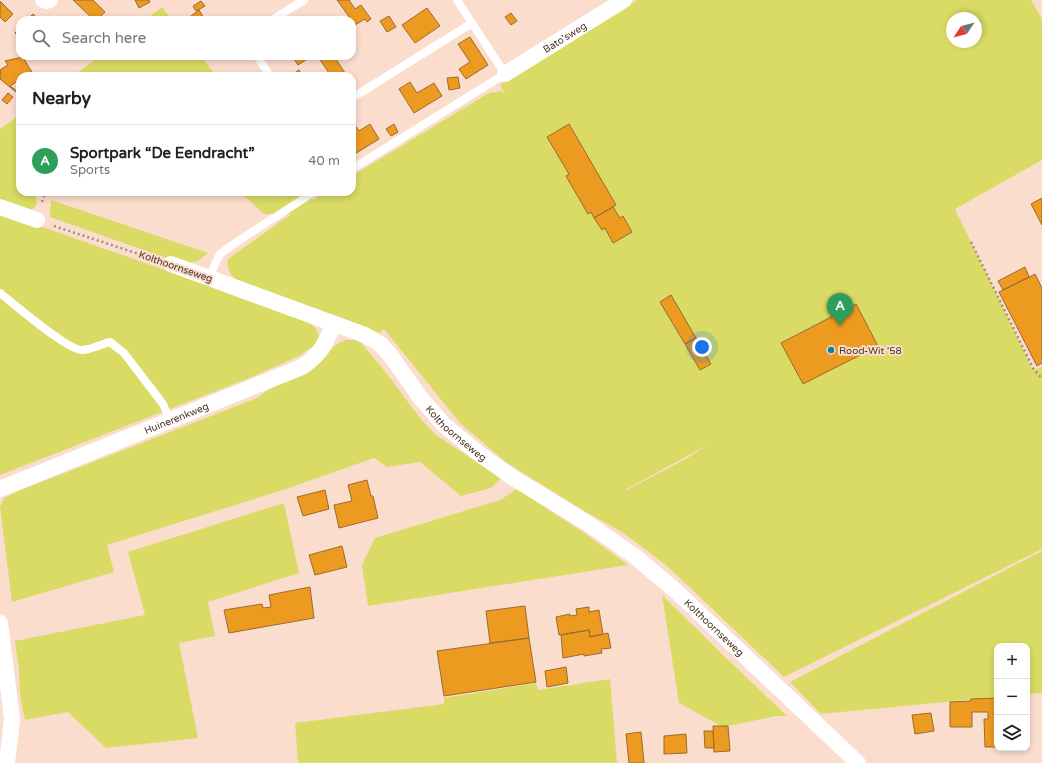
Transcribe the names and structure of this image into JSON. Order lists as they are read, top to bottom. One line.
{"streets":{"street":["Bato'sweg","Kolthoornseweg","Huinerenkweg"]},"crossings":[["Kolthoornseweg","Huinerenkweg"]],"places":["Rood-Wit '58"],"north":"bottom left","page":{"search":"Search here","heading":"Nearby","list":[{"mark":"A","name":"Sportpark “De Eendracht”","note":"Sports","value":"40 m"}],"pins":"A","map_buttons":["+","−"]}}
